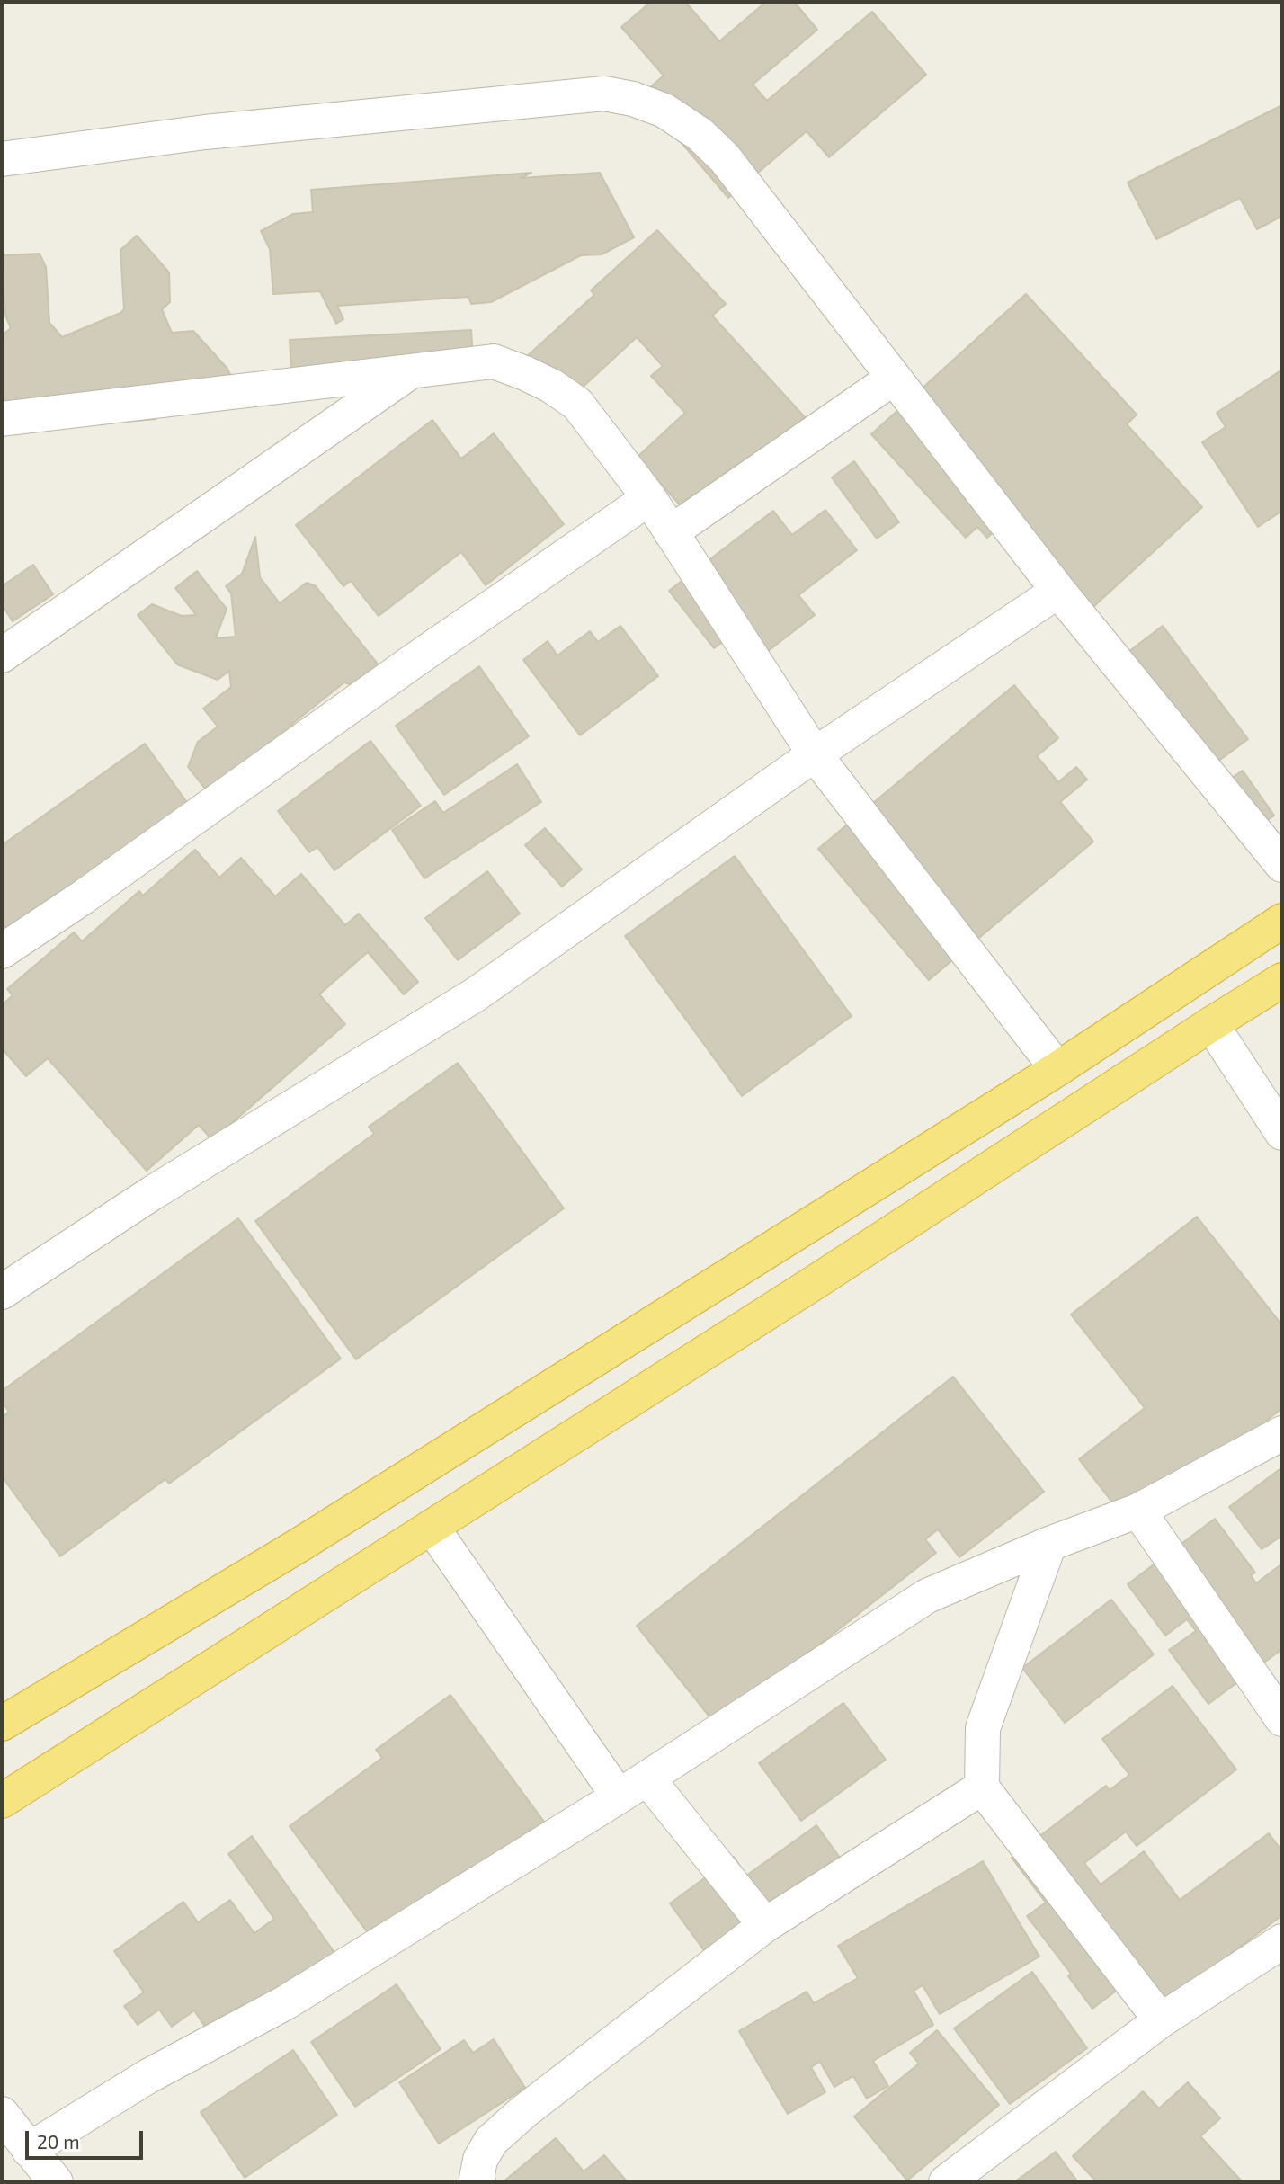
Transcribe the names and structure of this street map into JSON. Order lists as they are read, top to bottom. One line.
{"scale_bar":"20 m"}
